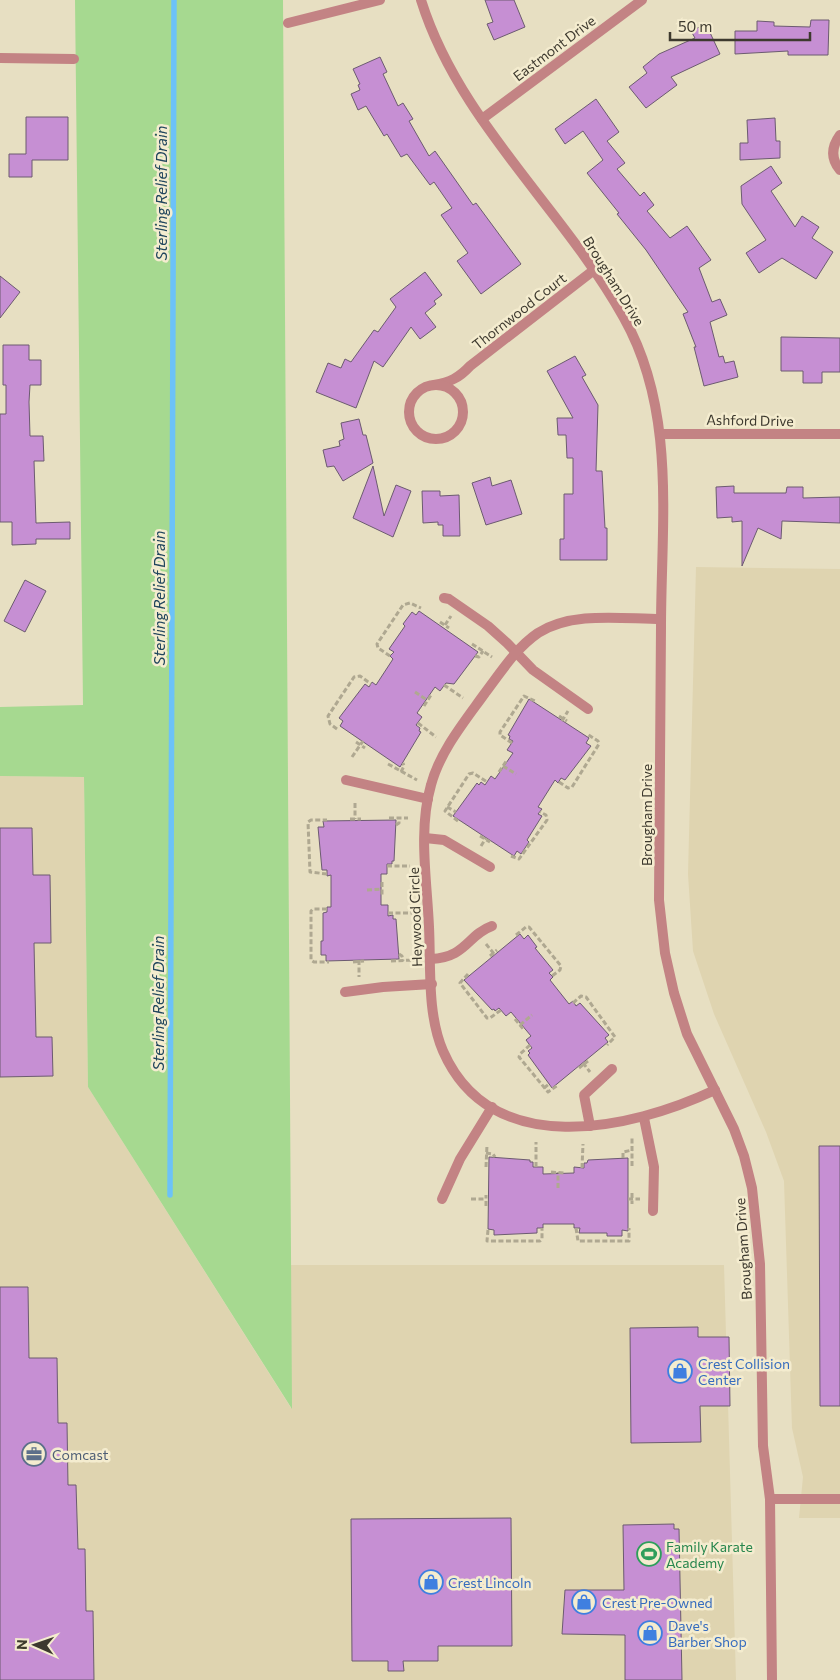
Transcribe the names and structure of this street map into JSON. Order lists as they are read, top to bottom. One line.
{"streets":{"street":["Eastmont Drive","Brougham Drive","Thornwood Court","Ashford Drive","Heywood Circle"]},"crossings":[["Eastmont Drive","Brougham Drive"],["Brougham Drive","Thornwood Court"],["Brougham Drive","Ashford Drive"],["Brougham Drive","Heywood Circle"]],"water":["Sterling Relief Drain"],"places":{"shop":["Crest Collision Center","Crest Lincoln","Crest Pre-Owned","Dave's Barber Shop"],"office":["Comcast"],"sports":["Family Karate Academy"]},"scale_bar":"50 m","north":"left"}
